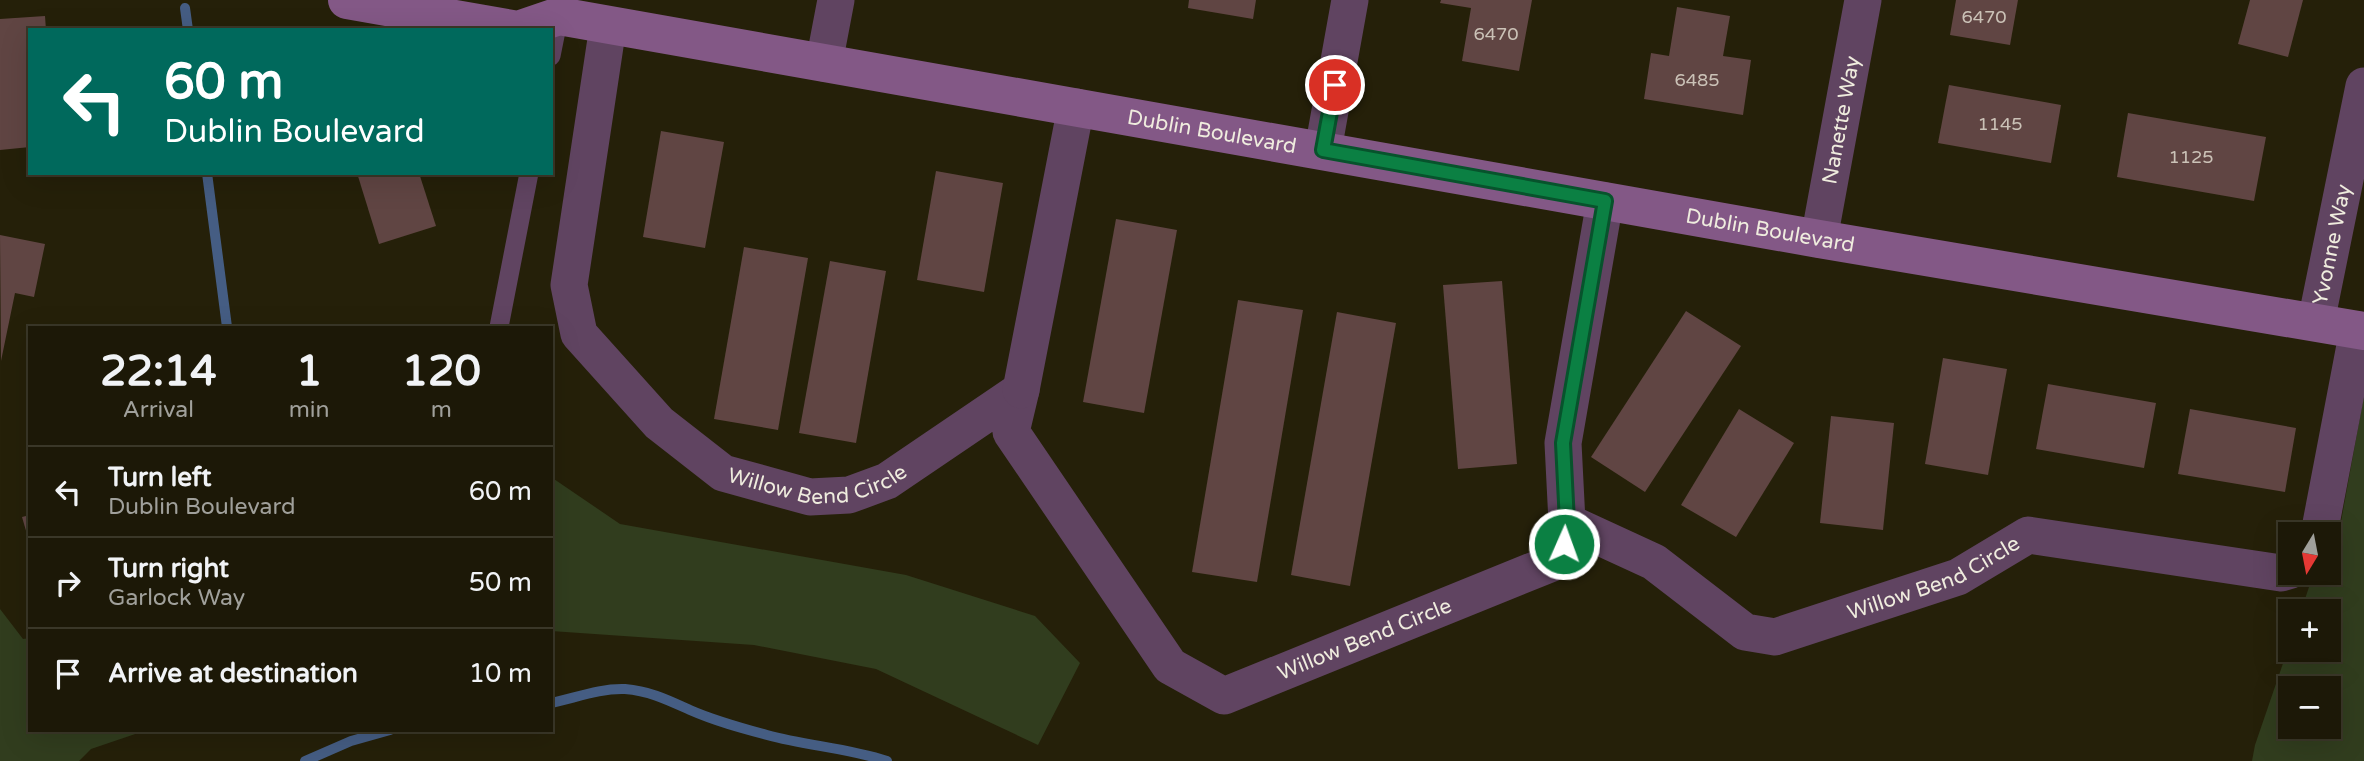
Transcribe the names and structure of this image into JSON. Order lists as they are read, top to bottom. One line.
{"streets":{"main road":["Dublin Boulevard"],"street":["Nanette Way","Yvonne Way","Willow Bend Circle"]},"crossings":[["Nanette Way","Dublin Boulevard"],["Dublin Boulevard","Yvonne Way"],["Dublin Boulevard","Willow Bend Circle"]],"house_numbers":["6470","6470","6485","1145","1125"],"north":"bottom","page":{"turn":["60 m","Dublin Boulevard"],"eta":["22:14","Arrival","1","min","120","m"],"list":[{"name":"Turn left","note":"Dublin Boulevard","value":"60 m"},{"name":"Turn right","note":"Garlock Way","value":"50 m"},{"name":"Arrive at destination","value":"10 m"}],"map_buttons":["+","−"]}}
